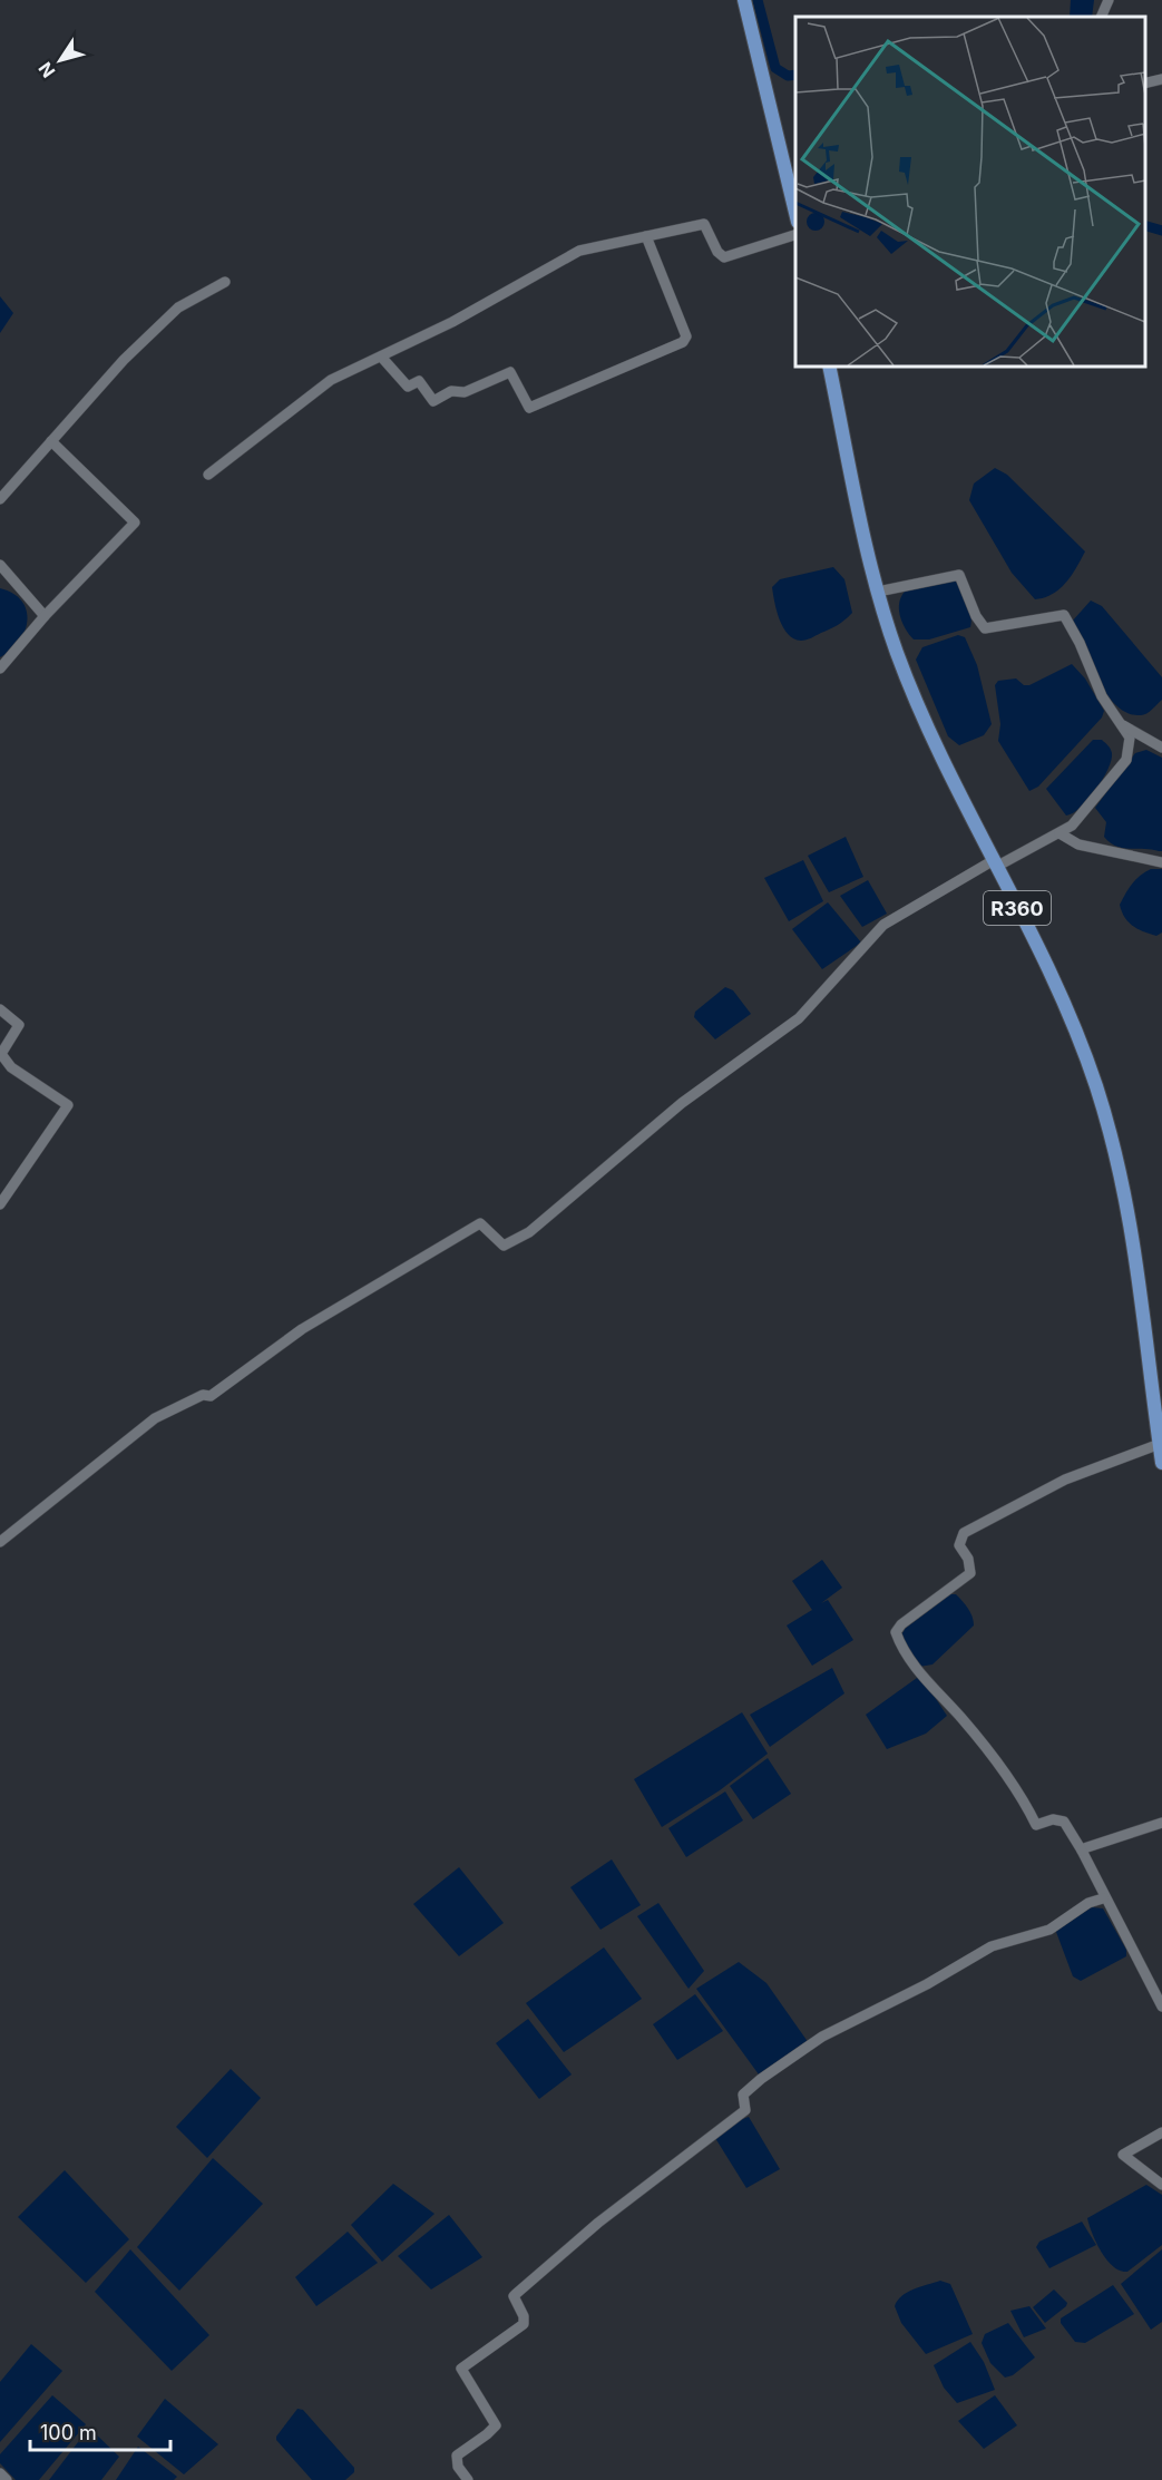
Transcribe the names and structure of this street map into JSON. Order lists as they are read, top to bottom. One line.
{"streets":{"main road":["R360"]},"scale_bar":"100 m","north":"bottom left"}
